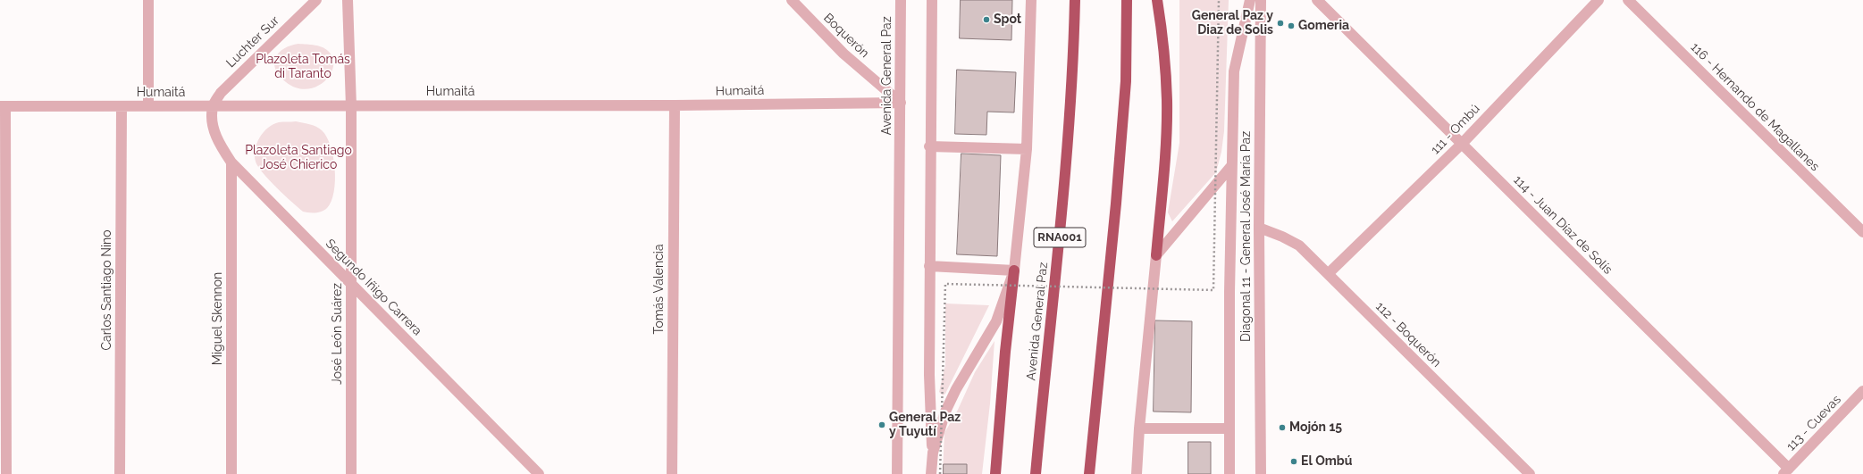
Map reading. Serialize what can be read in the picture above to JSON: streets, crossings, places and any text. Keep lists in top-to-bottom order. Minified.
{"streets":{"highway":["Avenida General Paz","RNA001"],"street":["Boquerón","Luchter Sur","Humaitá","116 - Hernando de Magallanes","111 - Ombú","114 - Juan Díaz de Solís","Diagonal 11 - General José María Paz","Segundo Iñigo Carrera","Tomás Valencia","Carlos Santiago Nino","Miguel Skennon","José León Suárez","112 - Boquerón","113 - Cuevas"]},"crossings":[["Boquerón","Avenida General Paz"],["Boquerón","Humaitá"],["Luchter Sur","Humaitá"],["Luchter Sur","Segundo Iñigo Carrera"],["Avenida General Paz","Humaitá"],["Humaitá","Segundo Iñigo Carrera"],["Humaitá","Tomás Valencia"],["Humaitá","Carlos Santiago Nino"],["Humaitá","José León Suárez"],["111 - Ombú","114 - Juan Díaz de Solís"],["111 - Ombú","112 - Boquerón"],["114 - Juan Díaz de Solís","113 - Cuevas"],["Diagonal 11 - General José María Paz","112 - Boquerón"],["Segundo Iñigo Carrera","Miguel Skennon"],["Segundo Iñigo Carrera","José León Suárez"]],"parks":["Plazoleta Tomás di Taranto","Plazoleta Santiago José Chierico"],"places":["Spot","General Paz y Diaz de Solis","Gomeria","General Paz y Tuyutí","Mojón 15","El Ombú"]}
